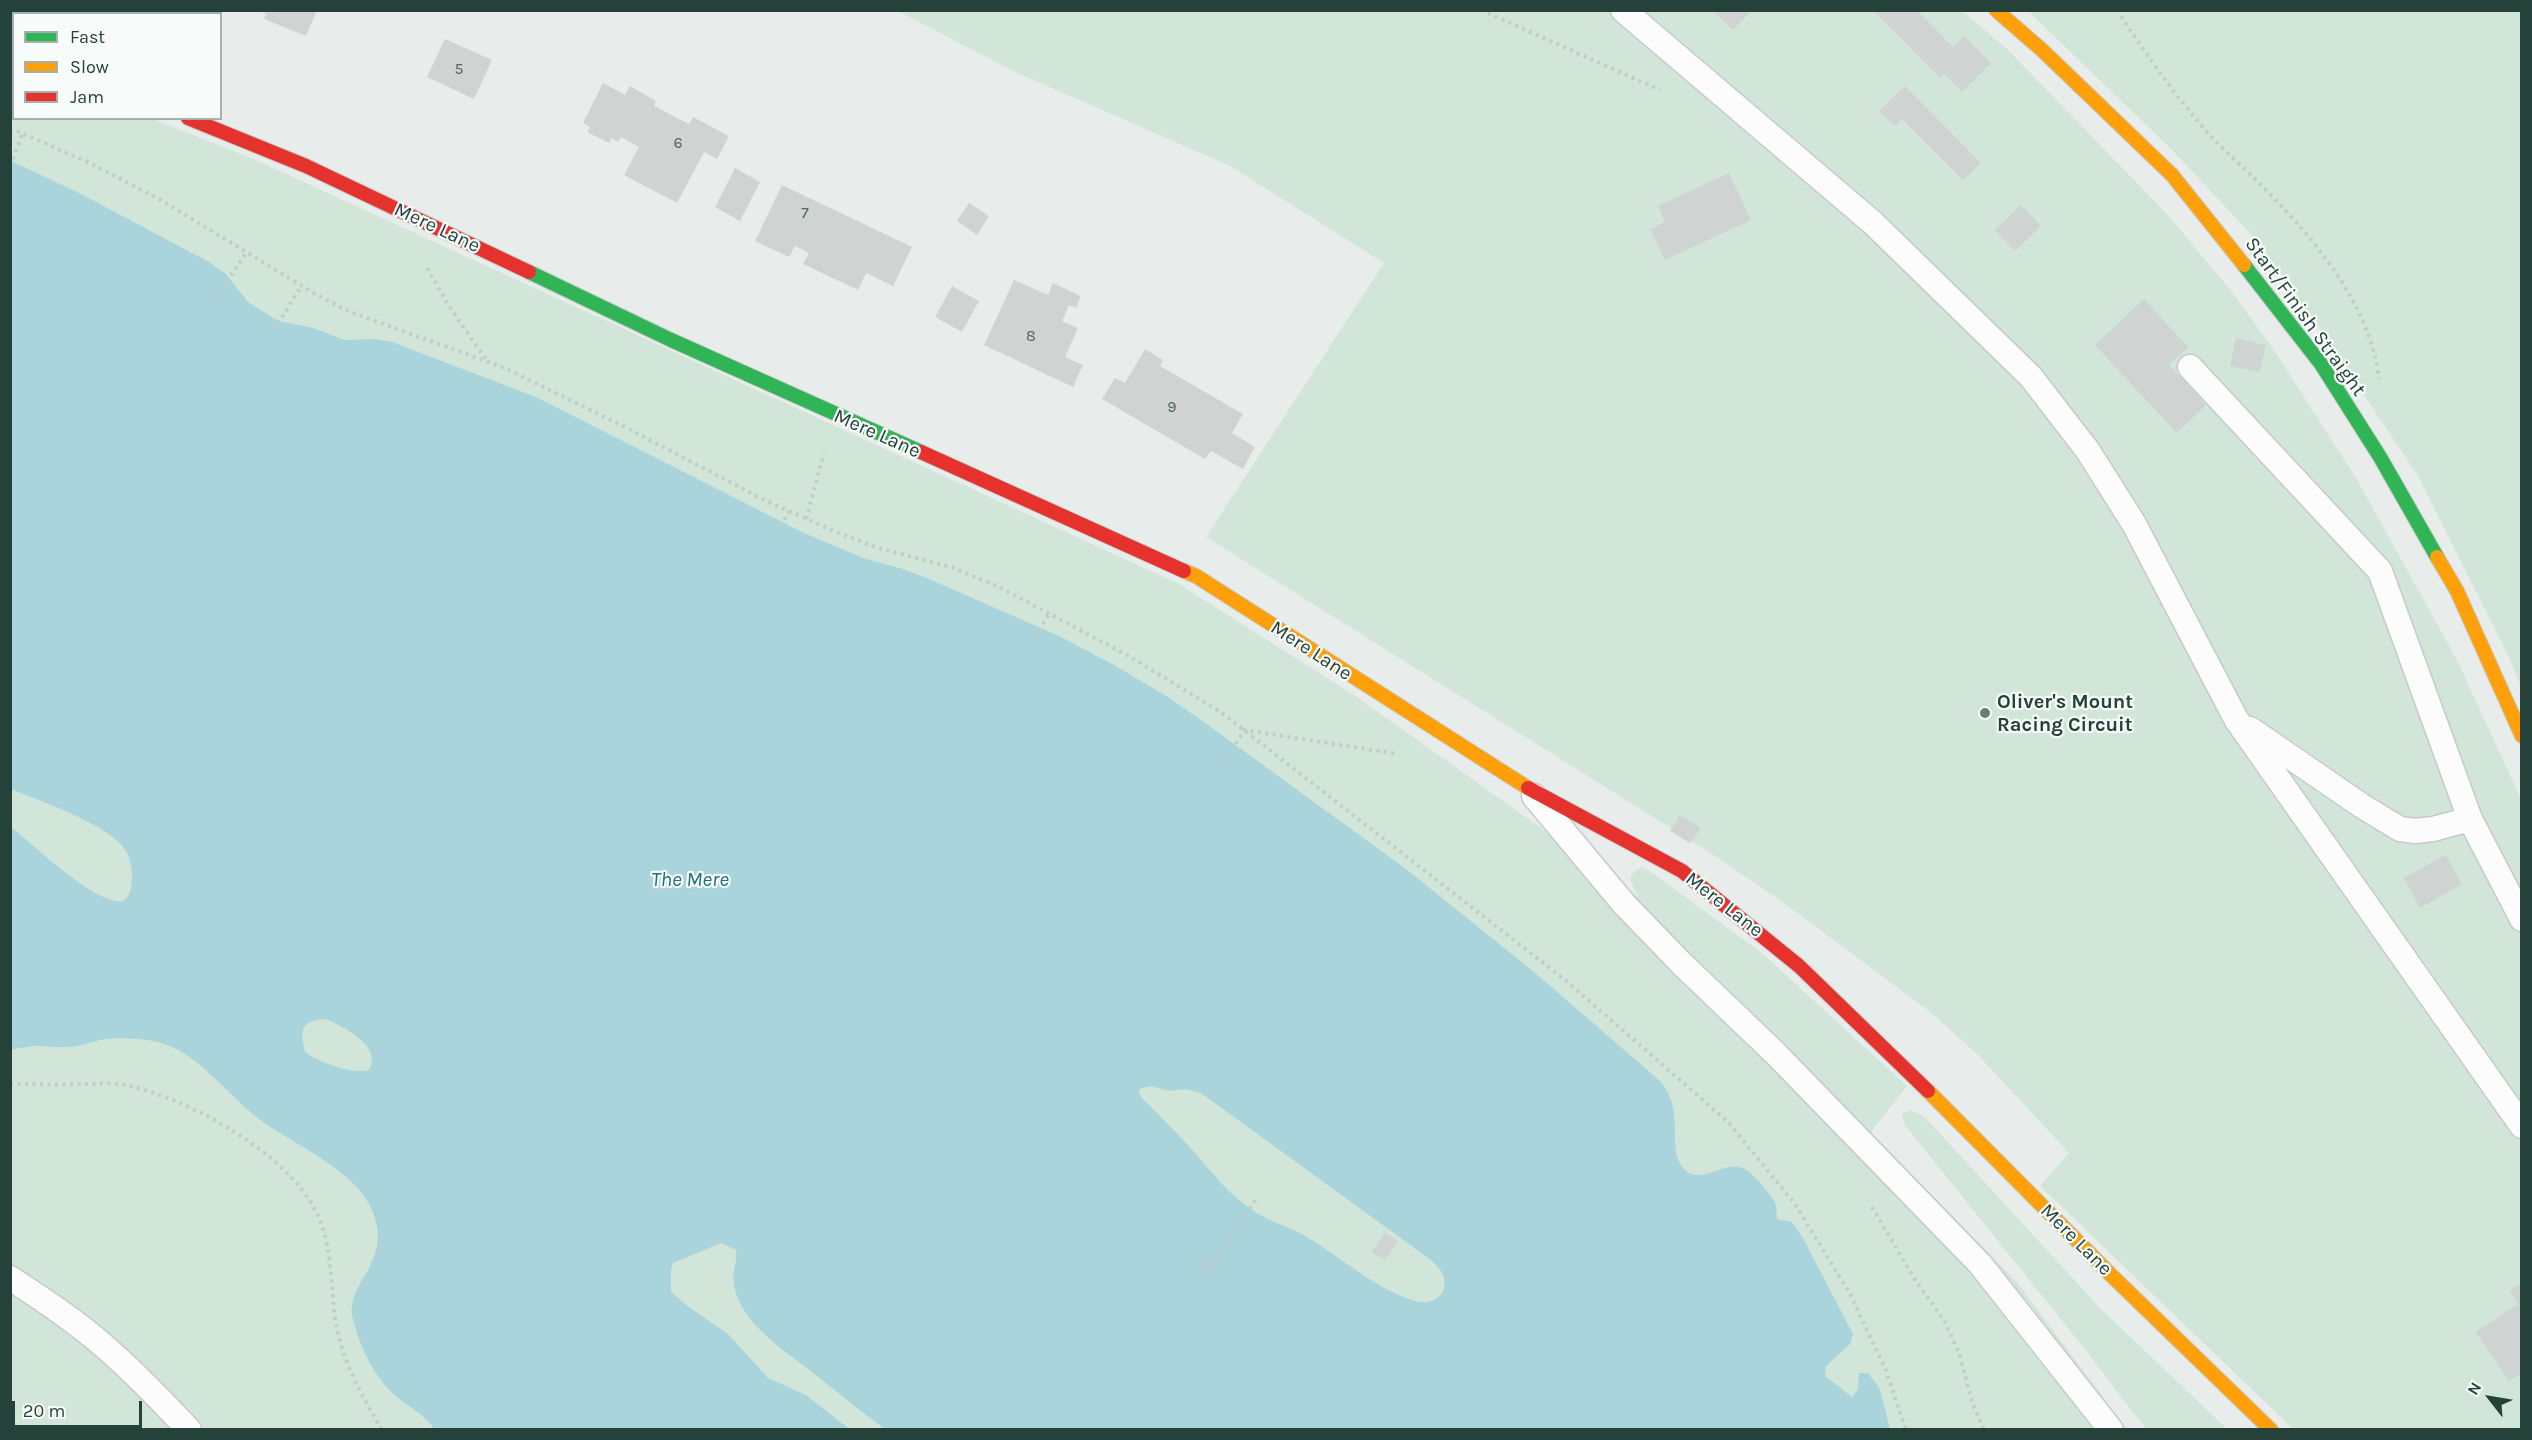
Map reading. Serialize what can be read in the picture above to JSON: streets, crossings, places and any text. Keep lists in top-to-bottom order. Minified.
{"streets":{"street":["Mere Lane","Start/Finish Straight"]},"water":["The Mere"],"places":["Oliver's Mount Racing Circuit"],"house_numbers":["5","6","7","8","9"],"legend":["Fast","Slow","Jam"],"scale_bar":"20 m","north":"top left"}
